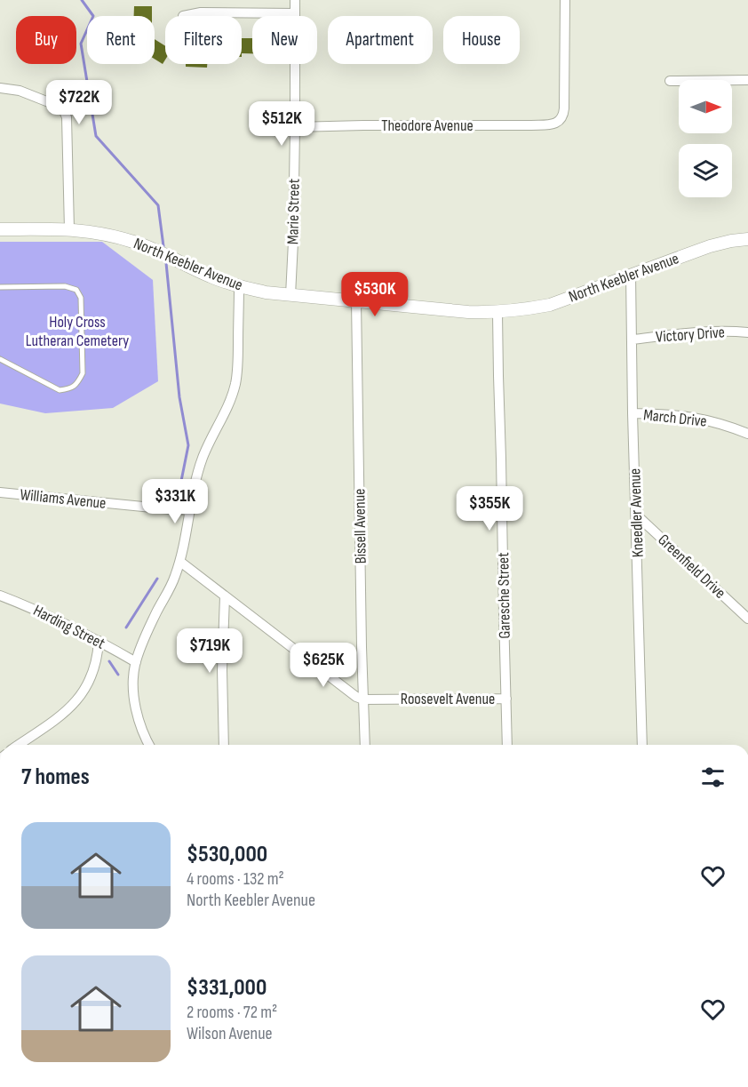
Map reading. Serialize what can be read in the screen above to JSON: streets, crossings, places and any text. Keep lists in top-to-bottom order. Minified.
{"streets":{"street":["Theodore Avenue","Marie Street","North Keebler Avenue","Victory Drive","March Drive","Williams Avenue","Kneedler Avenue","Bissell Avenue","Greenfield Drive","Garesche Street","Harding Street","Roosevelt Avenue"]},"crossings":[["Theodore Avenue","Marie Street"],["Marie Street","North Keebler Avenue"],["North Keebler Avenue","Kneedler Avenue"],["North Keebler Avenue","Bissell Avenue"],["North Keebler Avenue","Garesche Street"],["Victory Drive","Kneedler Avenue"],["March Drive","Kneedler Avenue"],["Kneedler Avenue","Greenfield Drive"],["Bissell Avenue","Roosevelt Avenue"],["Garesche Street","Roosevelt Avenue"]],"parks":["Holy Cross Lutheran Cemetery"],"north":"right","page":{"chip":["Buy","Rent","Filters","New","Apartment","House"],"price":["$722K","$512K","$530K","$331K","$355K","$719K","$625K"],"heading":"7 homes","list":[{"name":"$530,000","note":"4 rooms · 132 m² · North Keebler Avenue"},{"name":"$331,000","note":"2 rooms · 72 m² · Wilson Avenue"}]}}
